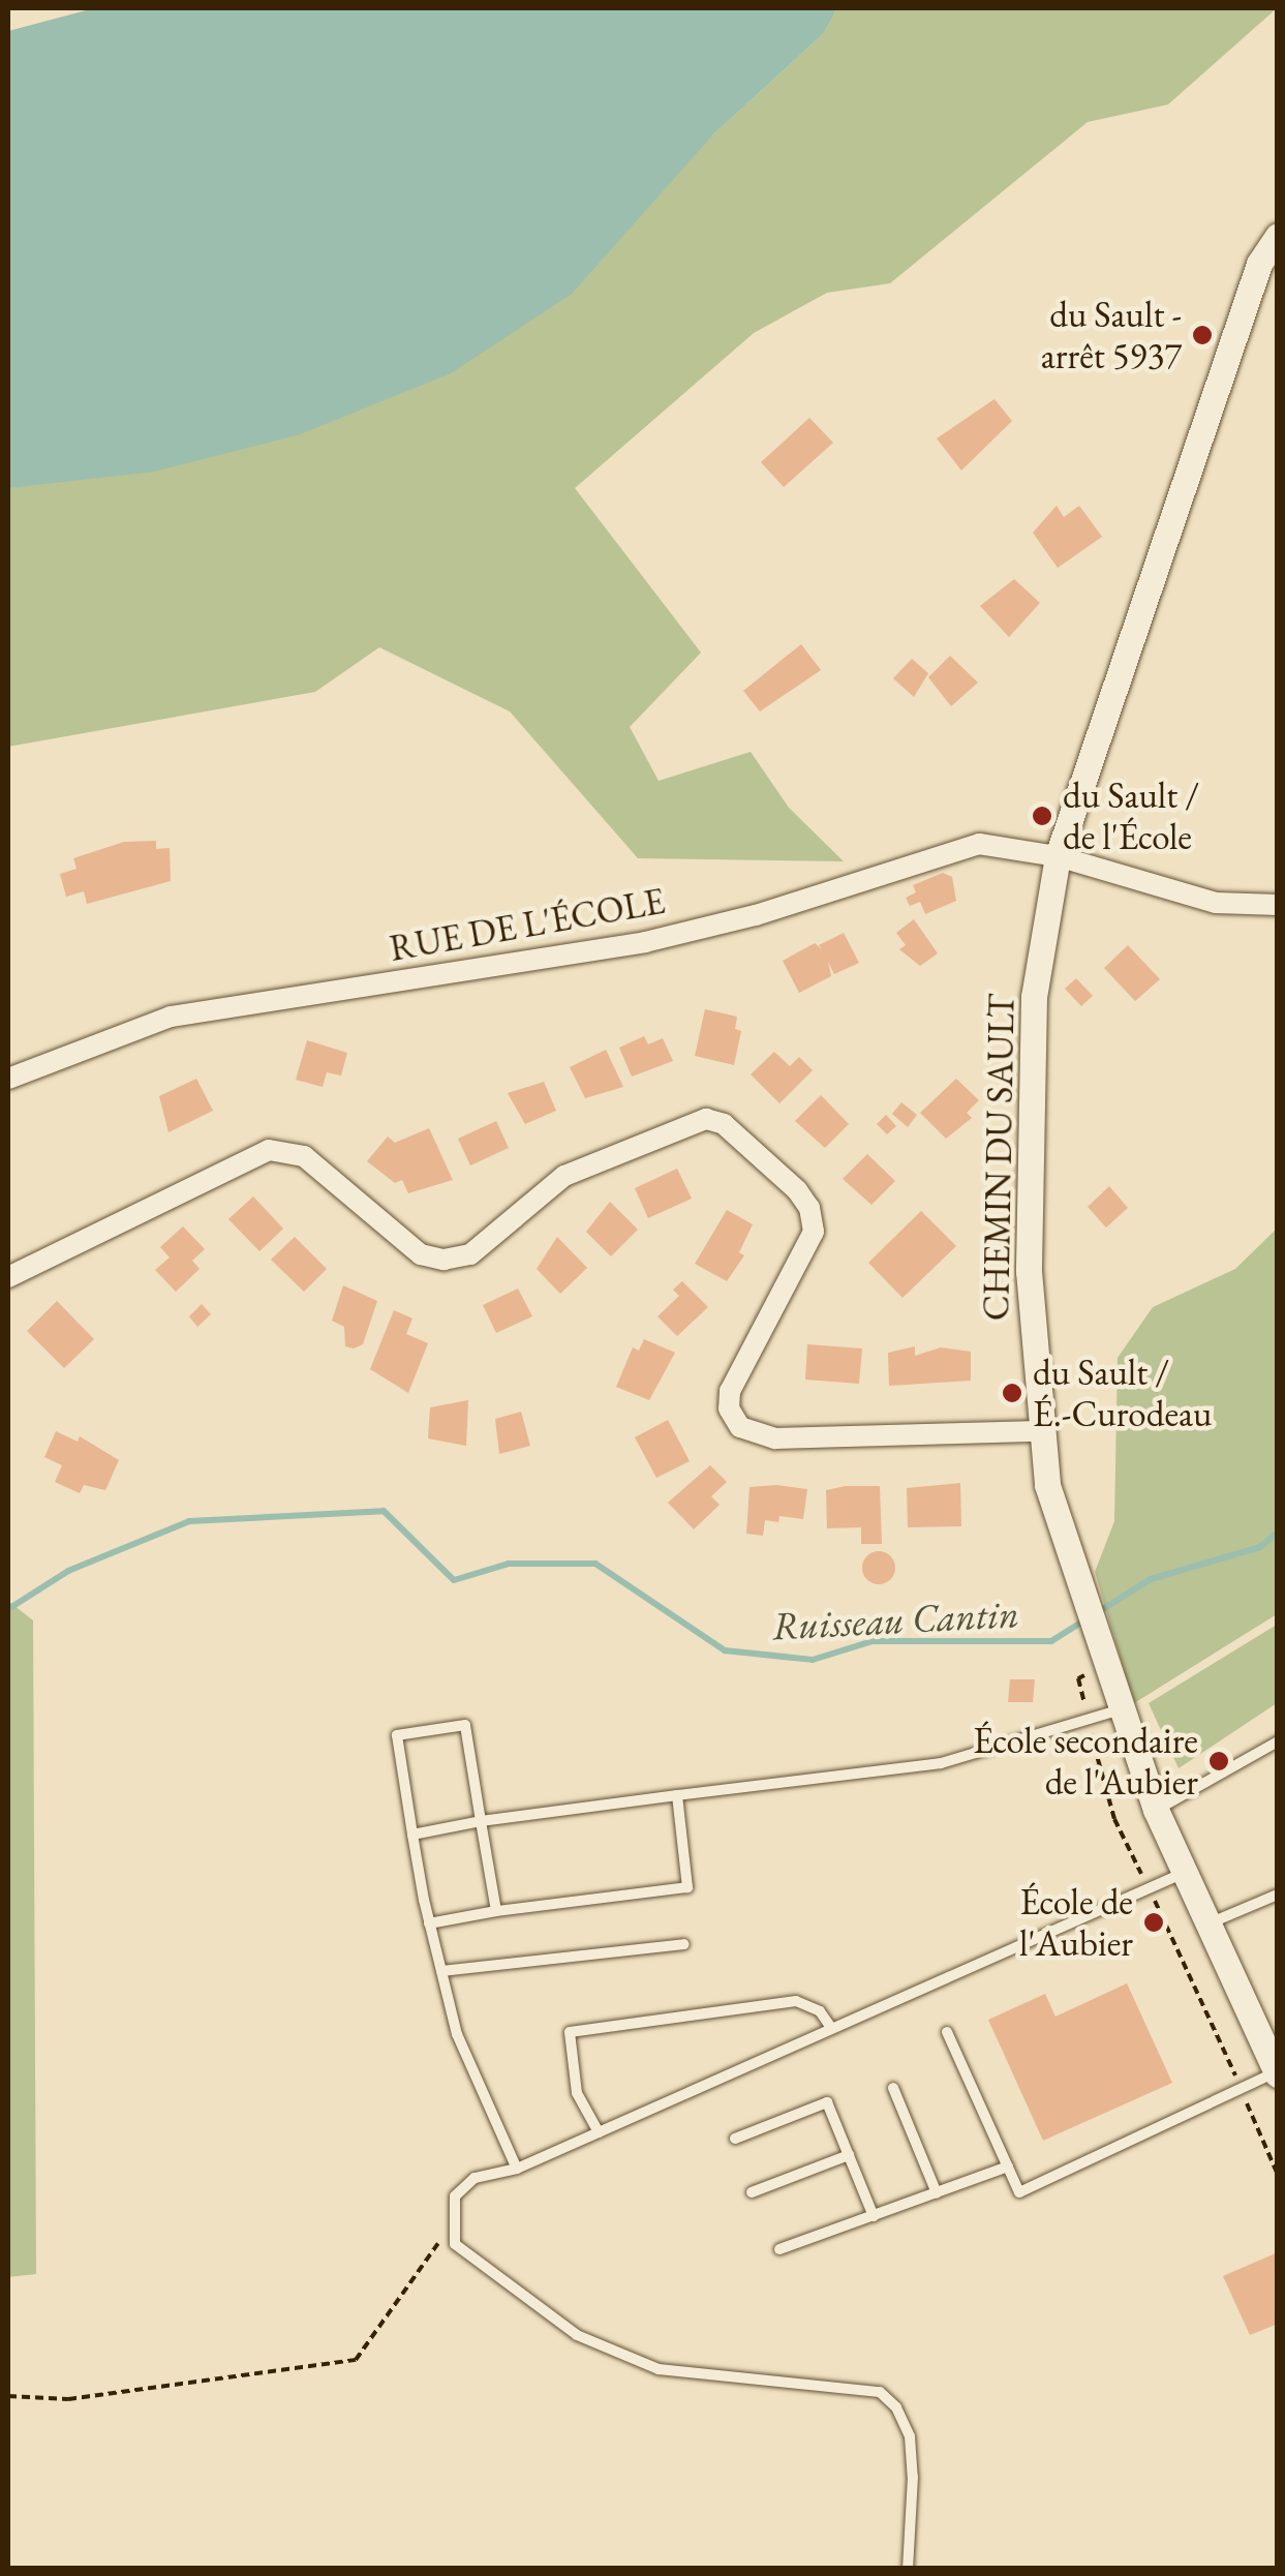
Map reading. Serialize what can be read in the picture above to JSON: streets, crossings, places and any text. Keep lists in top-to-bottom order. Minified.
{"streets":{"street":["RUE DE L'ÉCOLE","CHEMIN DU SAULT"]},"crossings":[["RUE DE L'ÉCOLE","CHEMIN DU SAULT"]],"water":["Ruisseau Cantin"],"places":["du Sault - arrêt 5937","du Sault / de l'École","du Sault / É.-Curodeau","École secondaire de l'Aubier","École de l'Aubier"]}
